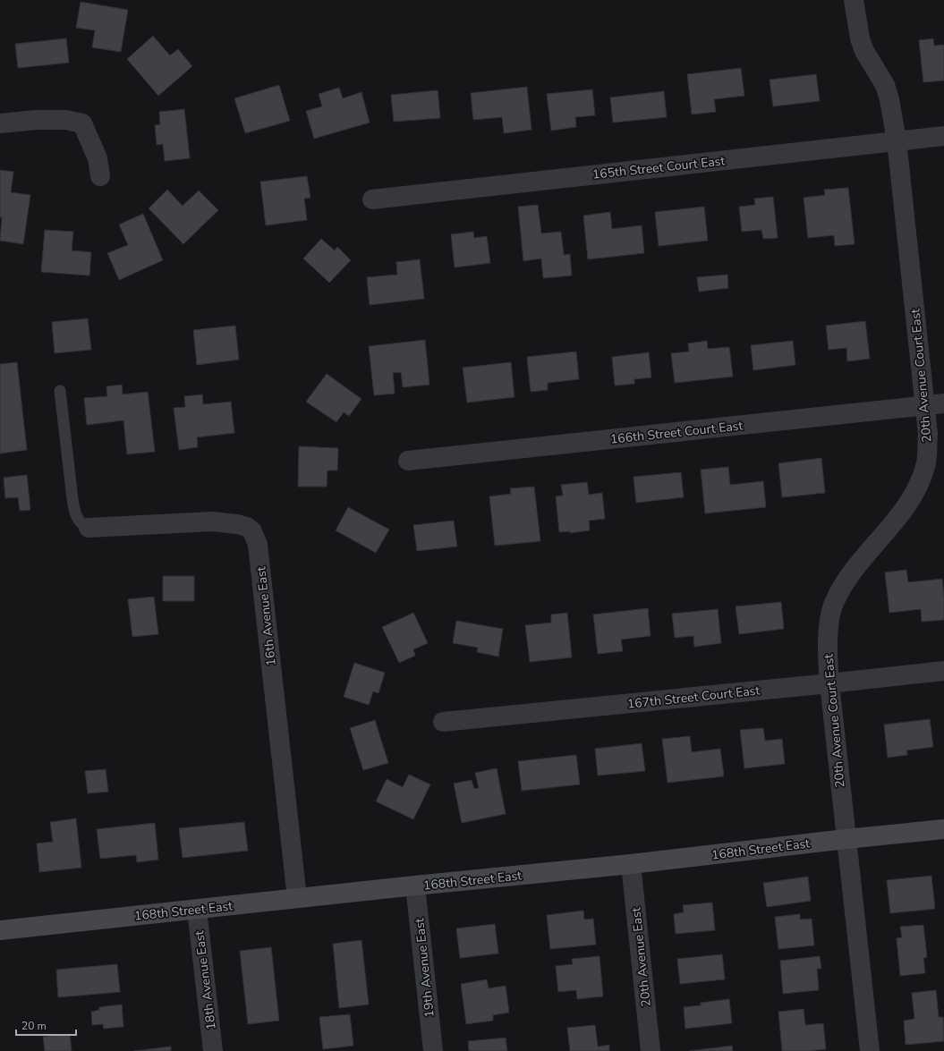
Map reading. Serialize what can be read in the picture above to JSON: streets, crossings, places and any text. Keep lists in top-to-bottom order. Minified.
{"streets":{"street":["165th Street Court East","20th Avenue Court East","166th Street Court East","16th Avenue East","167th Street Court East","168th Street East","20th Avenue East","19th Avenue East","18th Avenue East"]},"crossings":[["165th Street Court East","20th Avenue Court East"],["20th Avenue Court East","166th Street Court East"],["20th Avenue Court East","167th Street Court East"],["20th Avenue Court East","168th Street East"],["16th Avenue East","168th Street East"],["168th Street East","20th Avenue East"],["168th Street East","19th Avenue East"],["168th Street East","18th Avenue East"]],"scale_bar":"20 m"}
